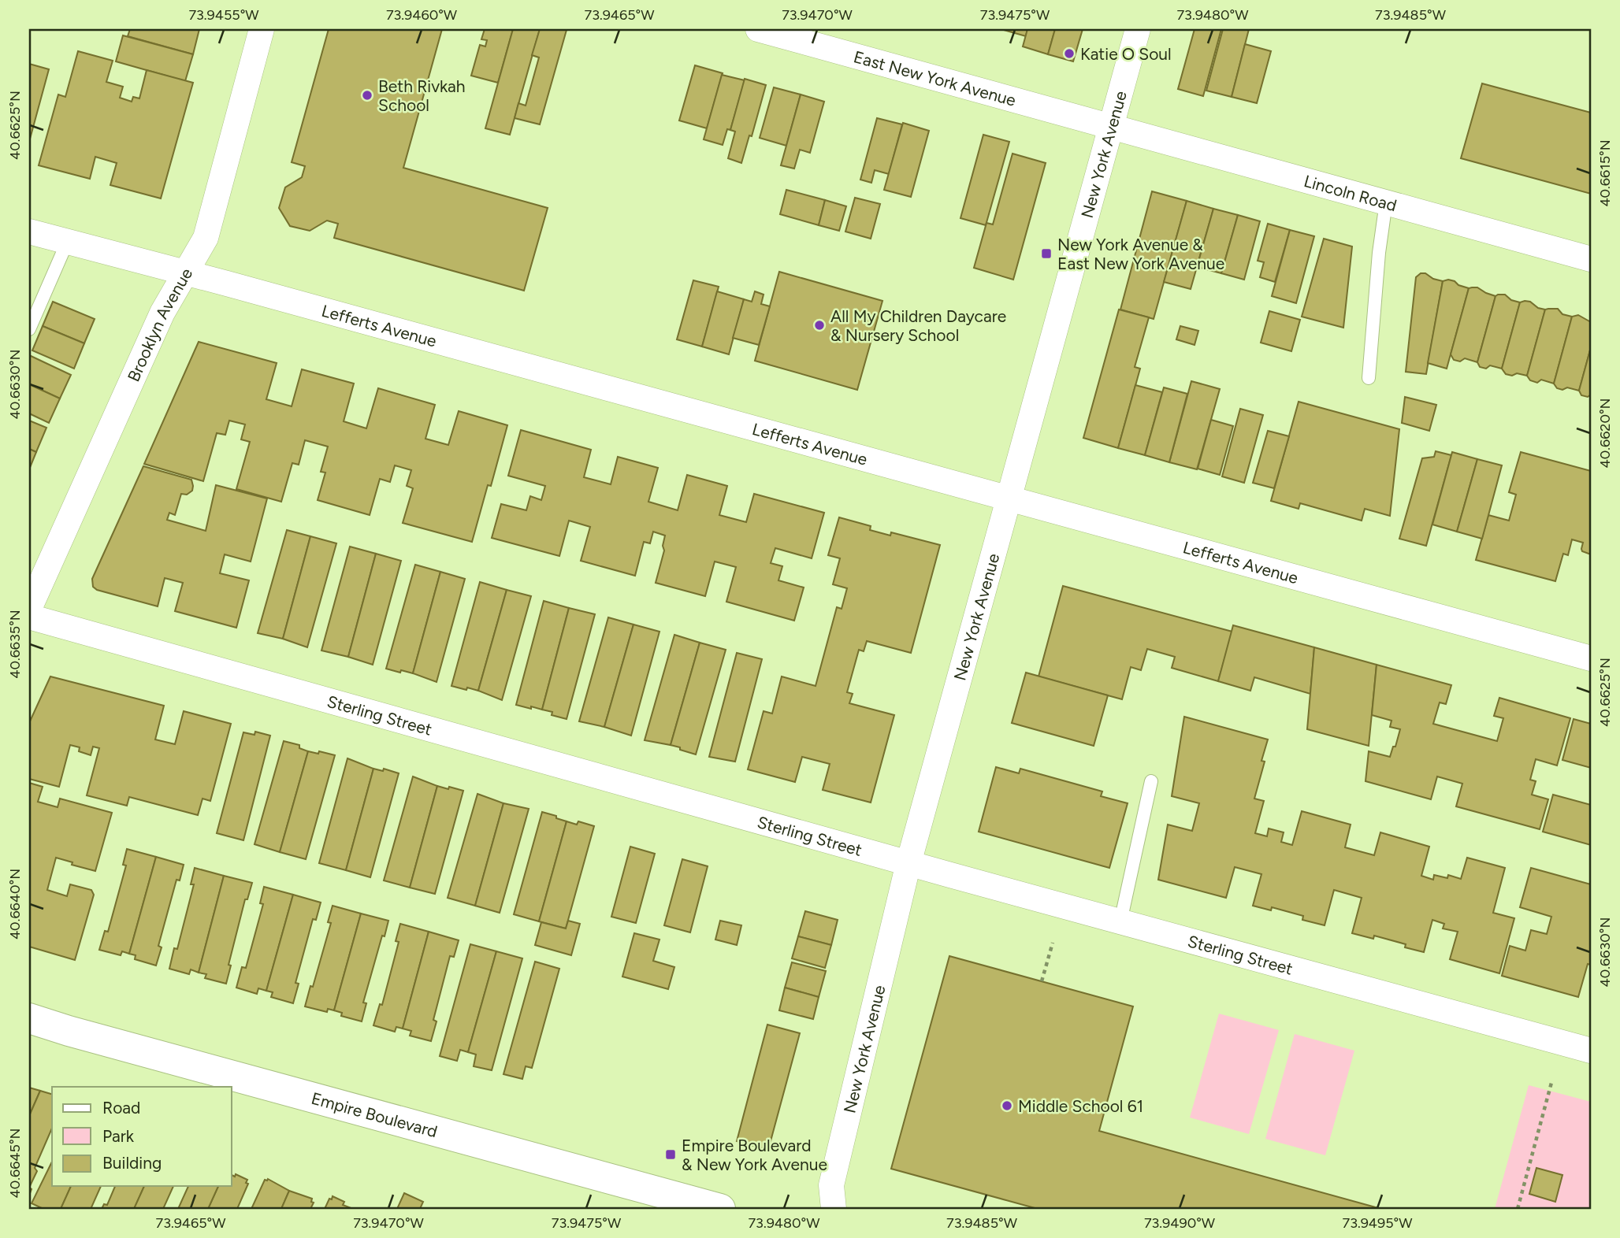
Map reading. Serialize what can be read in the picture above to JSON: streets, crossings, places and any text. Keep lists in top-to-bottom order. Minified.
{"streets":{"main road":["Empire Boulevard"],"street":["East New York Avenue","New York Avenue","Lincoln Road","Brooklyn Avenue","Lefferts Avenue","Sterling Street"]},"crossings":[["East New York Avenue","New York Avenue"],["East New York Avenue","Lincoln Road"],["New York Avenue","Lincoln Road"],["New York Avenue","Lefferts Avenue"],["New York Avenue","Sterling Street"],["Brooklyn Avenue","Lefferts Avenue"]],"places":{"other":["Katie O Soul","Beth Rivkah School","All My Children Daycare & Nursery School","Middle School 61"],"transit":["New York Avenue & East New York Avenue","Empire Boulevard & New York Avenue"]},"legend":["Road","Park","Building"],"coordinates":["73.9455°W","73.9460°W","73.9465°W","73.9470°W","73.9475°W","73.9480°W","73.9485°W","40.6625°N","40.6615°N","40.6630°N","40.6620°N","40.6635°N","40.6640°N","40.6645°N","73.9490°W","73.9495°W"]}
